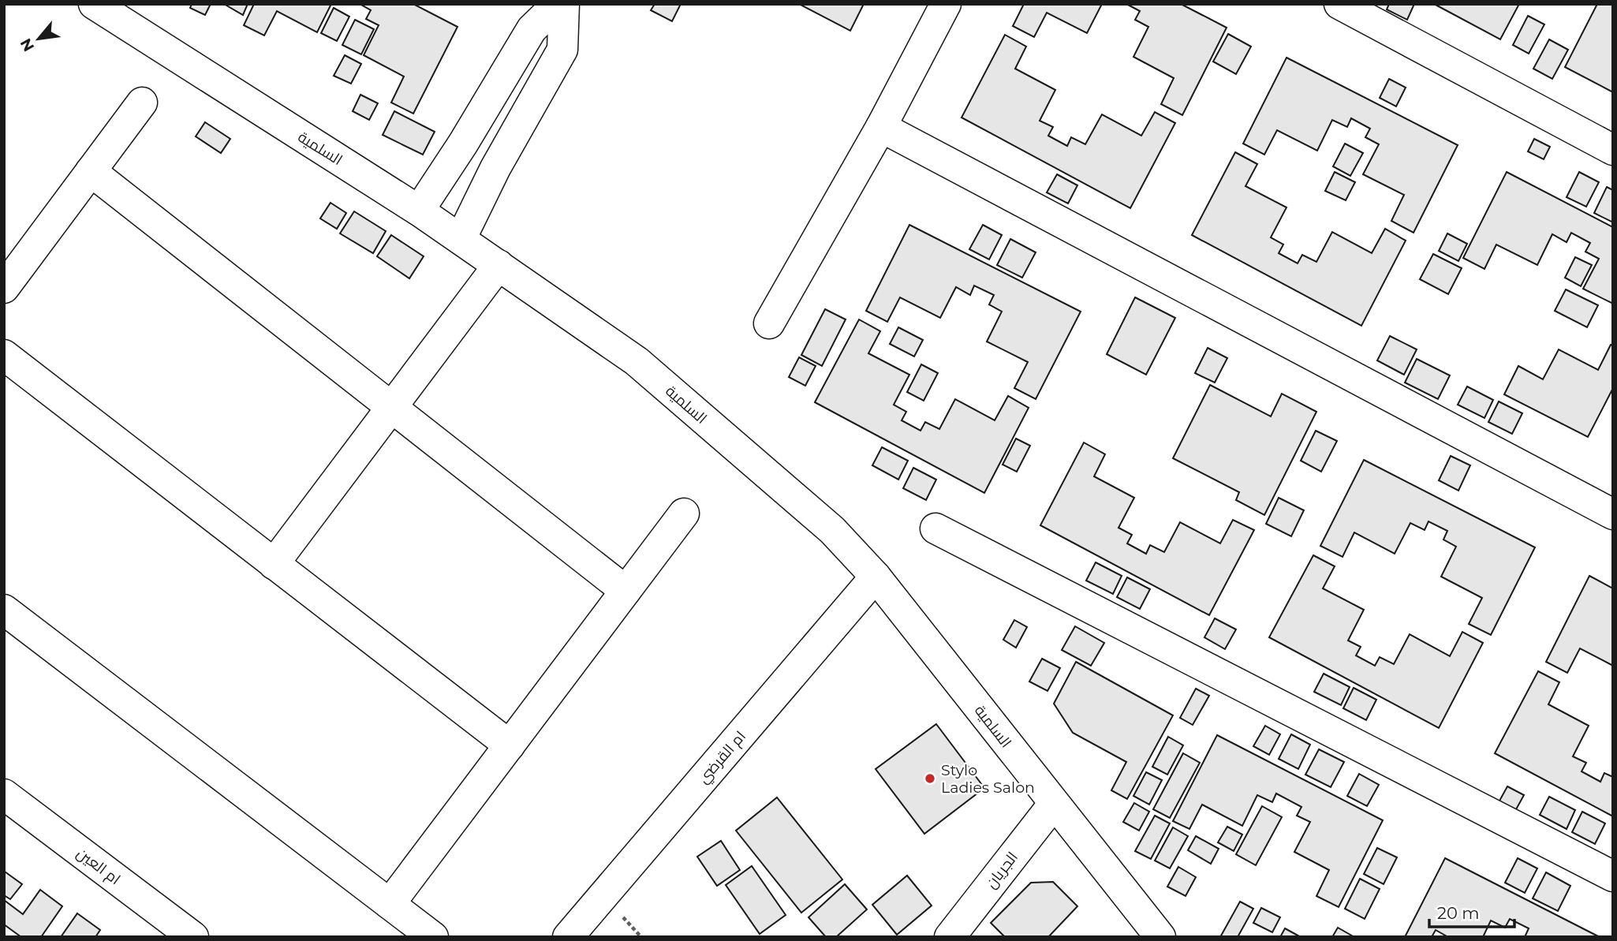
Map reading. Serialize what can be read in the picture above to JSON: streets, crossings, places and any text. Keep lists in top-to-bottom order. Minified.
{"streets":{"street":["السلمية","ام القرضي","ام العين","الجريان"]},"crossings":[["السلمية","ام القرضي"],["السلمية","الجريان"]],"places":["Stylo Ladies Salon"],"scale_bar":"20 m","north":"bottom left"}
